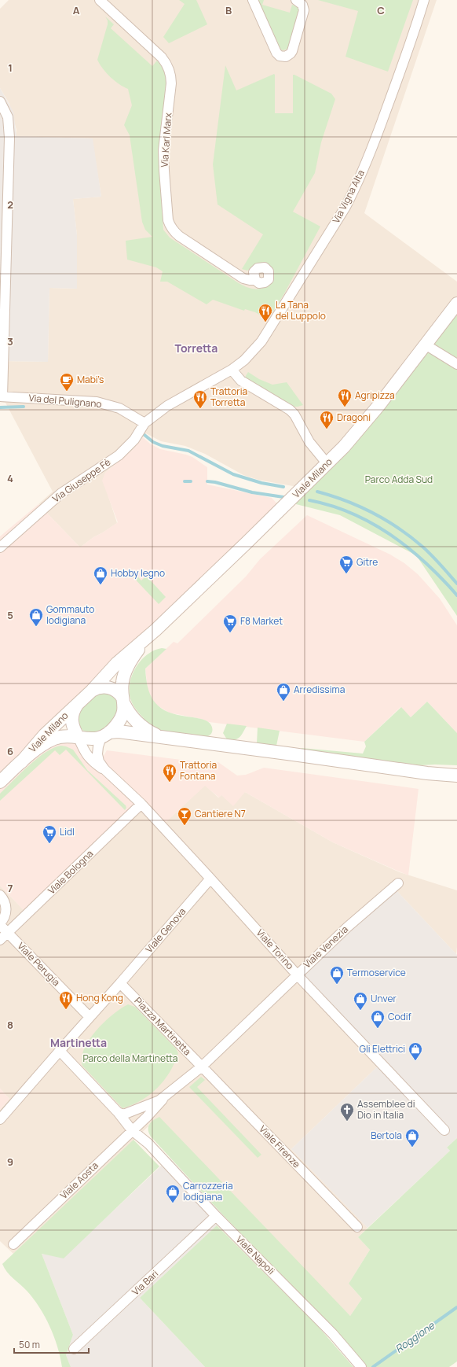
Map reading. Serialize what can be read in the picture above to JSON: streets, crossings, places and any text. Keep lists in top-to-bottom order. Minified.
{"streets":{"street":["Via Karl Marx","Via Vigna Alta","Via del Pulignano","Viale Milano","Via Giuseppe Fè","Viale Bologna","Viale Genova","Viale Venezia","Viale Torino","Viale Perugia","Piazza Martinetta","Viale Firenze","Viale Aosta","Viale Napoli","Via Bari"]},"crossings":[["Via Vigna Alta","Via del Pulignano"],["Via Vigna Alta","Via Giuseppe Fè"],["Via del Pulignano","Via Giuseppe Fè"],["Viale Milano","Viale Torino"],["Viale Bologna","Viale Torino"],["Viale Bologna","Viale Perugia"],["Viale Genova","Viale Torino"],["Viale Genova","Piazza Martinetta"],["Viale Venezia","Viale Torino"],["Viale Venezia","Piazza Martinetta"],["Viale Venezia","Viale Firenze"],["Piazza Martinetta","Viale Firenze"],["Viale Aosta","Viale Napoli"],["Viale Napoli","Via Bari"]],"districts":["Torretta","Martinetta"],"water":["Roggione"],"parks":["Parco Adda Sud","Parco della Martinetta"],"places":{"restaurant":["La Tana del Luppolo","Agripizza","Trattoria Torretta","Dragoni","Trattoria Fontana","Hong Kong"],"cafe":["Mabi’s"],"supermarket":["Gitre","F8 Market","Lidl"],"shop":["Hobby legno","Gommauto lodigiana","Arredissima","Termoservice","Unver","Codif","Gli Elettrici","Bertola","Carrozzeria lodigiana"],"bar":["Cantiere N7"],"church":["Assemblee di Dio in Italia"]},"scale_bar":"50 m","grid":{"columns":["A","B","C"],"rows":["1","2","3","4","5","6","7","8","9"]}}
